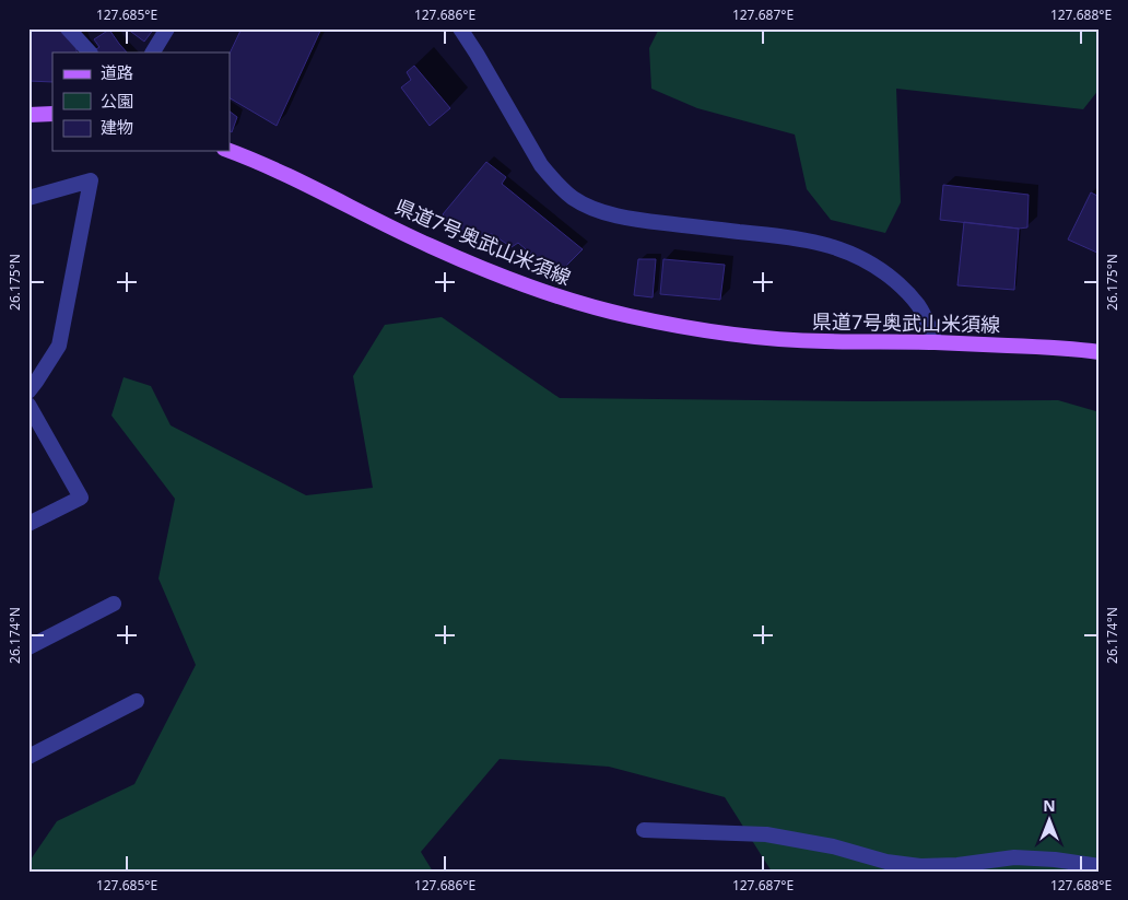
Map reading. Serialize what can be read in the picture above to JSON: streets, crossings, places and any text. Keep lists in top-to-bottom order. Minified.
{"streets":{"main road":["県道7号奥武山米須線"]},"legend":["道路","公園","建物"],"north":"top","coordinates":["127.685°E","127.686°E","127.687°E","127.688°E","26.175°N","26.174°N"]}
